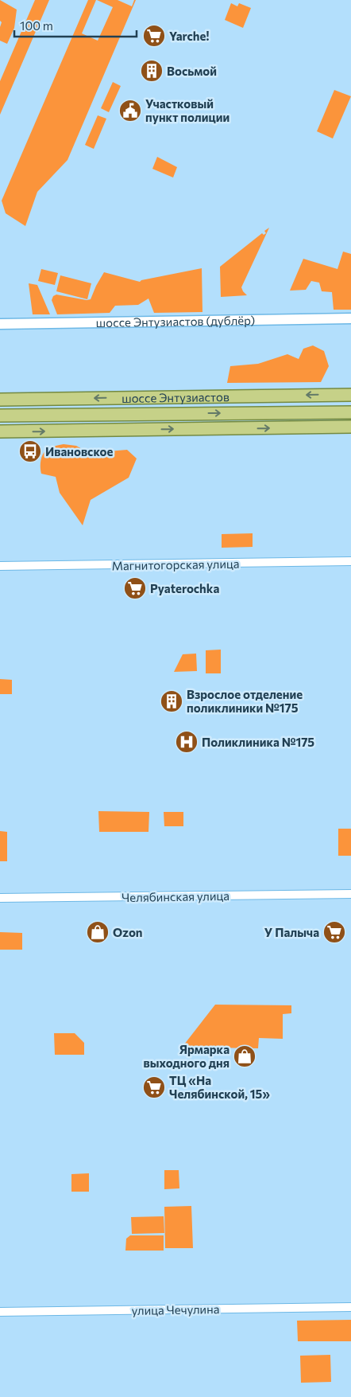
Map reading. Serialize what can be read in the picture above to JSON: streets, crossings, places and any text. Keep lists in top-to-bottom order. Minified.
{"streets":{"main road":["шоссе Энтузиастов"],"street":["шоссе Энтузиастов (дублёр)","Магнитогорская улица","Челябинская улица","улица Чечулина"]},"places":{"supermarket":["Yarche!","Pyaterochka","У Палыча","ТЦ «На Челябинской, 15»"],"building":["Восьмой","Взрослое отделение поликлиники №175"],"public building":["Участковый пункт полиции"],"bus stop":["Ивановское"],"hospital":["Поликлиника №175"],"shop":["Ozon","Ярмарка выходного дня"]},"scale_bar":"100 m"}
